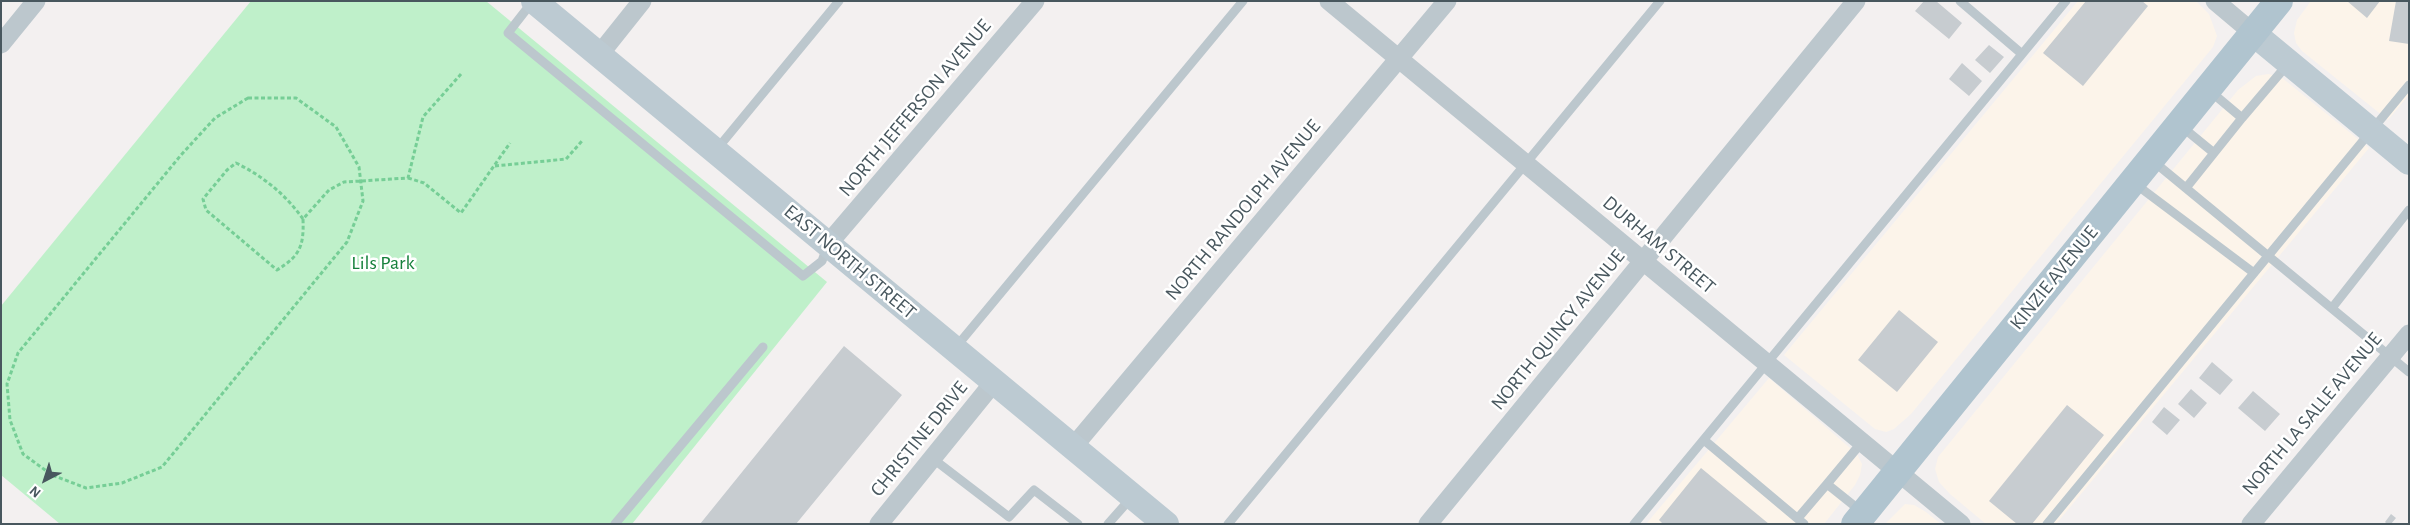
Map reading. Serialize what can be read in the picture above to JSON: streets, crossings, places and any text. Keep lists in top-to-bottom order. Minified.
{"streets":{"main road":["KINZIE AVENUE"],"street":["NORTH JEFFERSON AVENUE","NORTH RANDOLPH AVENUE","DURHAM STREET","EAST NORTH STREET","NORTH QUINCY AVENUE","NORTH LA SALLE AVENUE","CHRISTINE DRIVE"]},"crossings":[["NORTH JEFFERSON AVENUE","EAST NORTH STREET"],["NORTH RANDOLPH AVENUE","DURHAM STREET"],["NORTH RANDOLPH AVENUE","EAST NORTH STREET"],["DURHAM STREET","KINZIE AVENUE"],["DURHAM STREET","NORTH QUINCY AVENUE"],["EAST NORTH STREET","CHRISTINE DRIVE"]],"parks":["Lils Park"],"north":"bottom left"}
